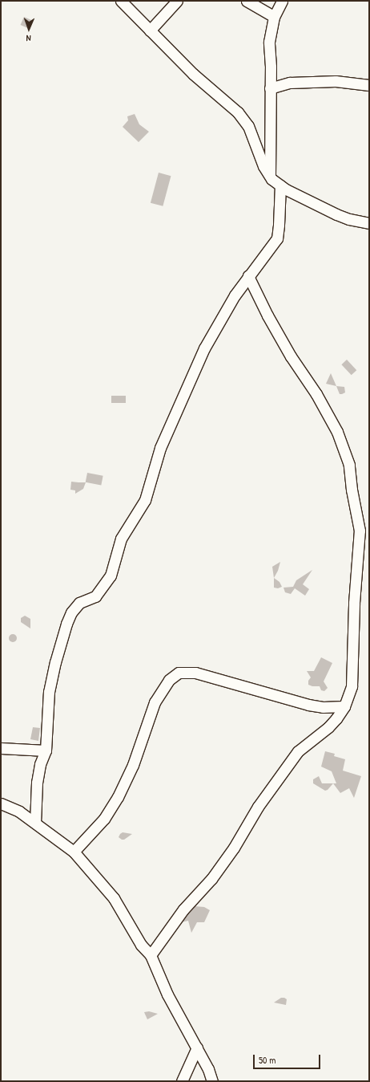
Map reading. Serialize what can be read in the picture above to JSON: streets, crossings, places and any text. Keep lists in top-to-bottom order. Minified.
{"scale_bar":"50 m","north":"bottom"}
